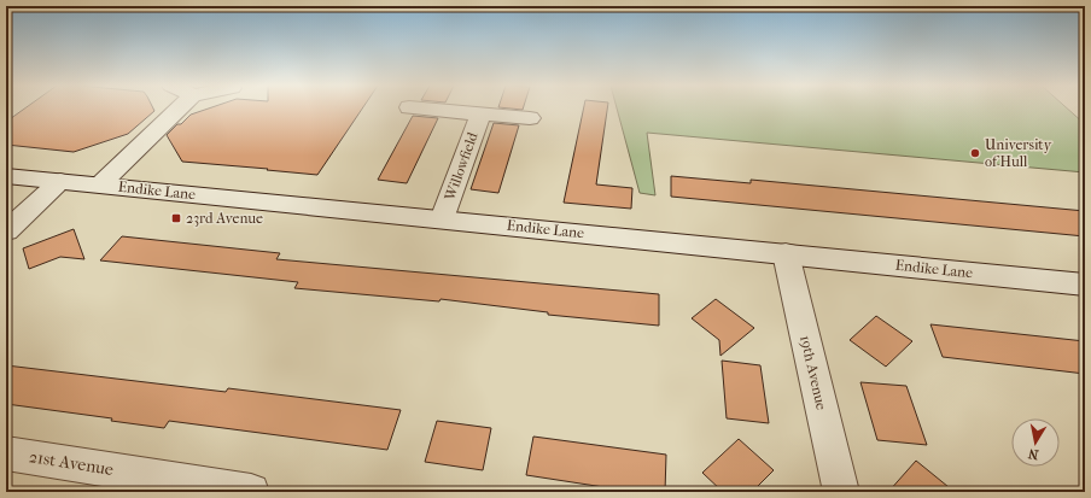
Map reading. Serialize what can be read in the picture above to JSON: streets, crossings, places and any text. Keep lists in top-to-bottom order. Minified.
{"streets":{"street":["Willowfield","Endike Lane","19th Avenue","21st Avenue"]},"crossings":[["Willowfield","Endike Lane"],["Endike Lane","19th Avenue"]],"places":{"other":["University of Hull"],"transit":["23rd Avenue"]},"north":"bottom"}
